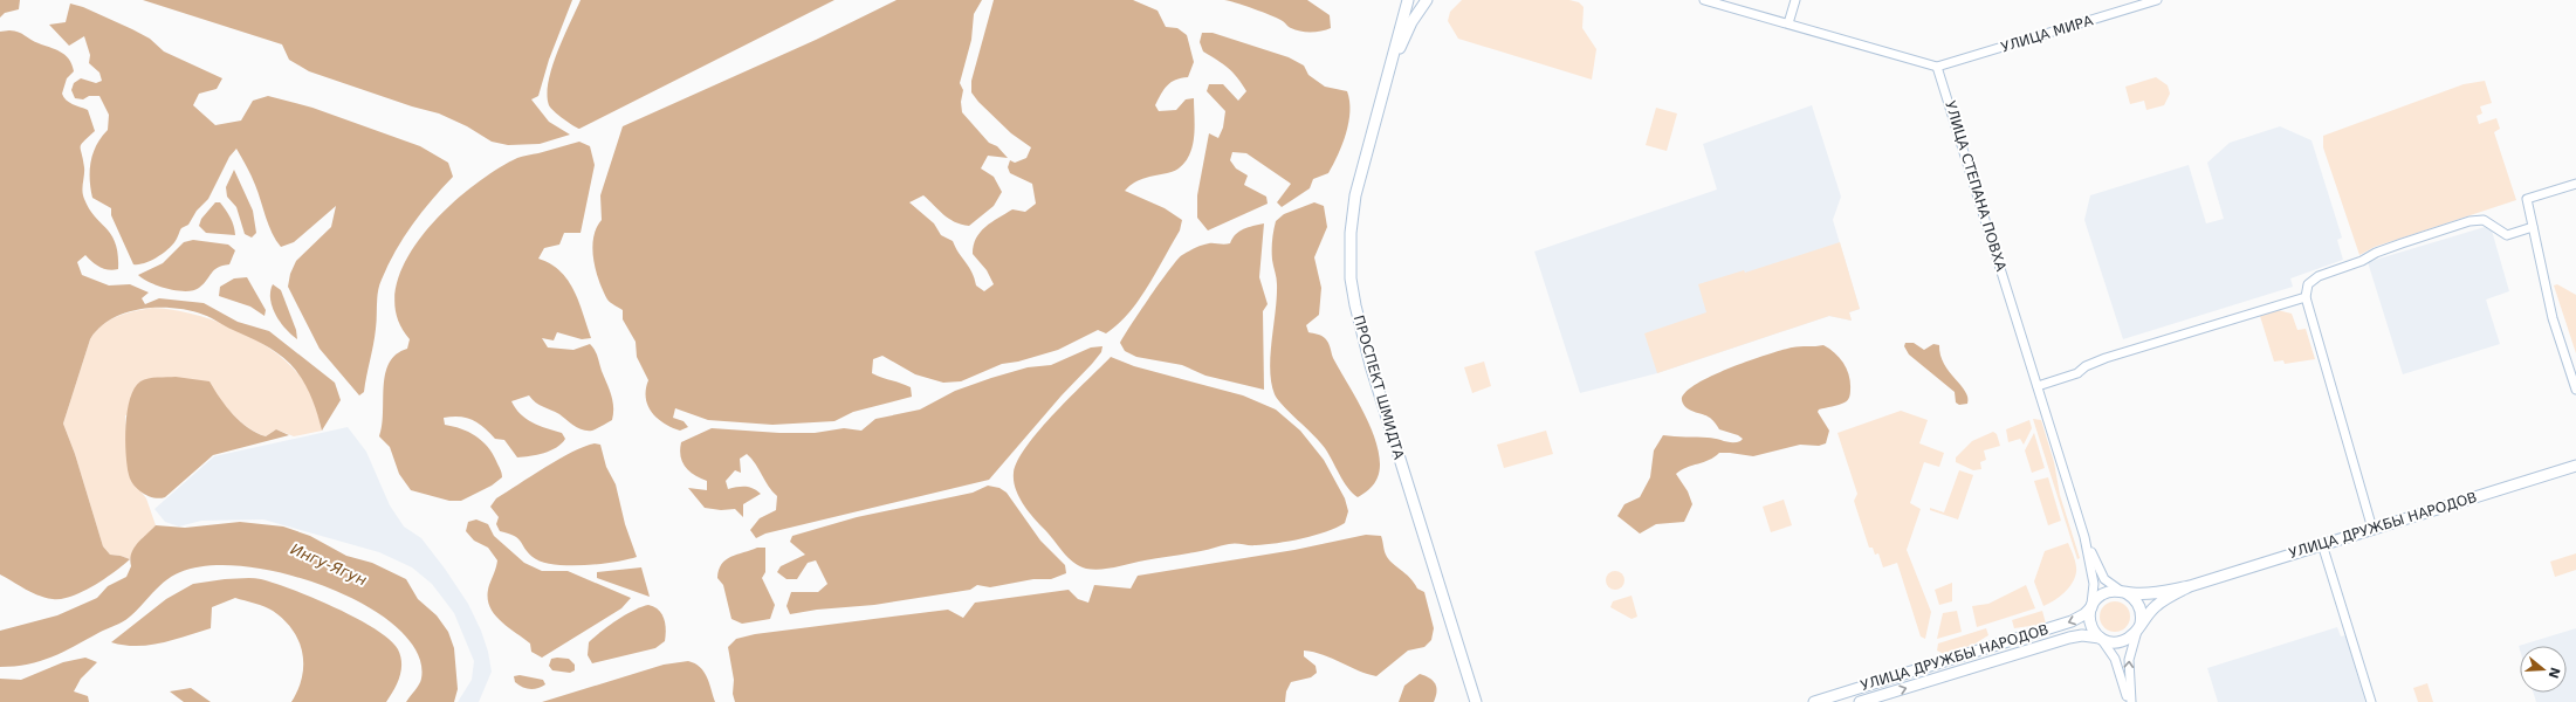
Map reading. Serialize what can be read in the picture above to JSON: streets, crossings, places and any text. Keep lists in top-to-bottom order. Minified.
{"streets":{"main road":["ПРОСПЕКТ ШМИДТА","УЛИЦА ДРУЖБЫ НАРОДОВ"],"street":["УЛИЦА МИРА","УЛИЦА СТЕПАНА ПОВХА"]},"crossings":[["УЛИЦА МИРА","УЛИЦА СТЕПАНА ПОВХА"]],"water":["Ингу-Ягун"],"north":"right"}
